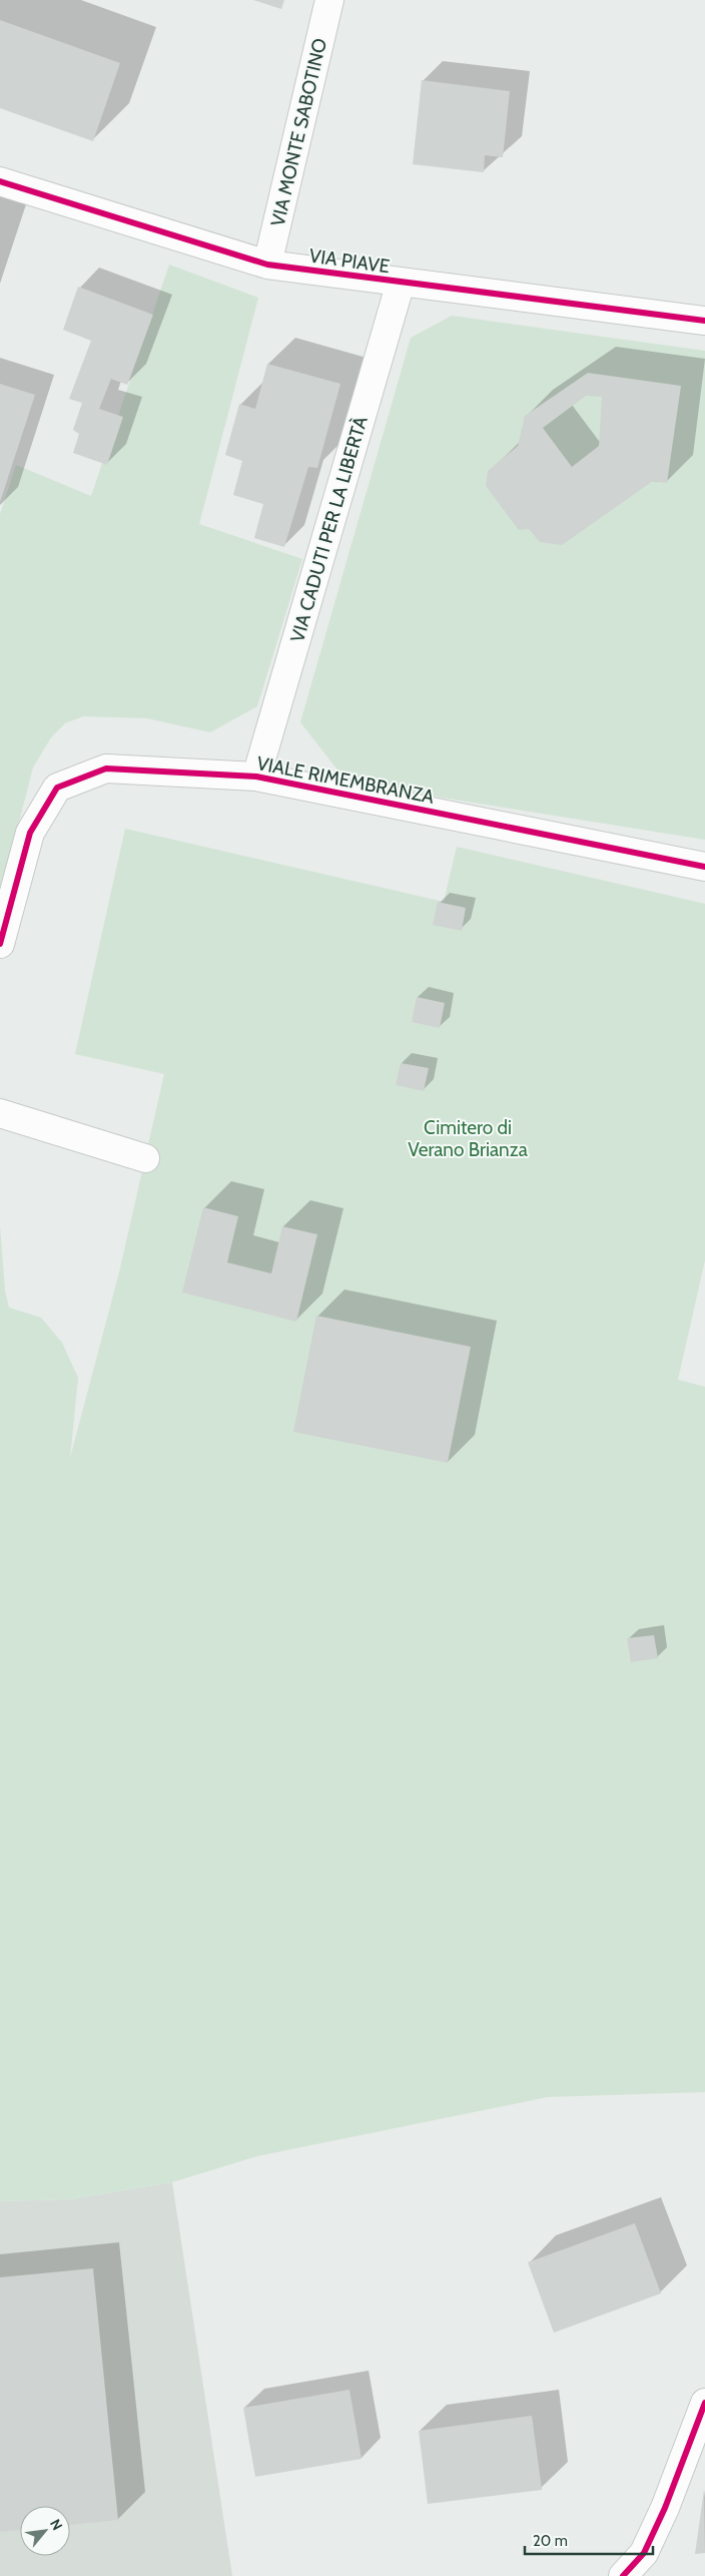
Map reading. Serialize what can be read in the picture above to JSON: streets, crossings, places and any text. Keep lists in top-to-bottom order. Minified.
{"streets":{"street":["VIA MONTE SABOTINO","VIA PIAVE","VIA CADUTI PER LA LIBERTÀ","VIALE RIMEMBRANZA"]},"crossings":[["VIA MONTE SABOTINO","VIA PIAVE"],["VIA PIAVE","VIA CADUTI PER LA LIBERTÀ"],["VIA CADUTI PER LA LIBERTÀ","VIALE RIMEMBRANZA"]],"parks":["Cimitero di Verano Brianza"],"scale_bar":"20 m","north":"top right"}
